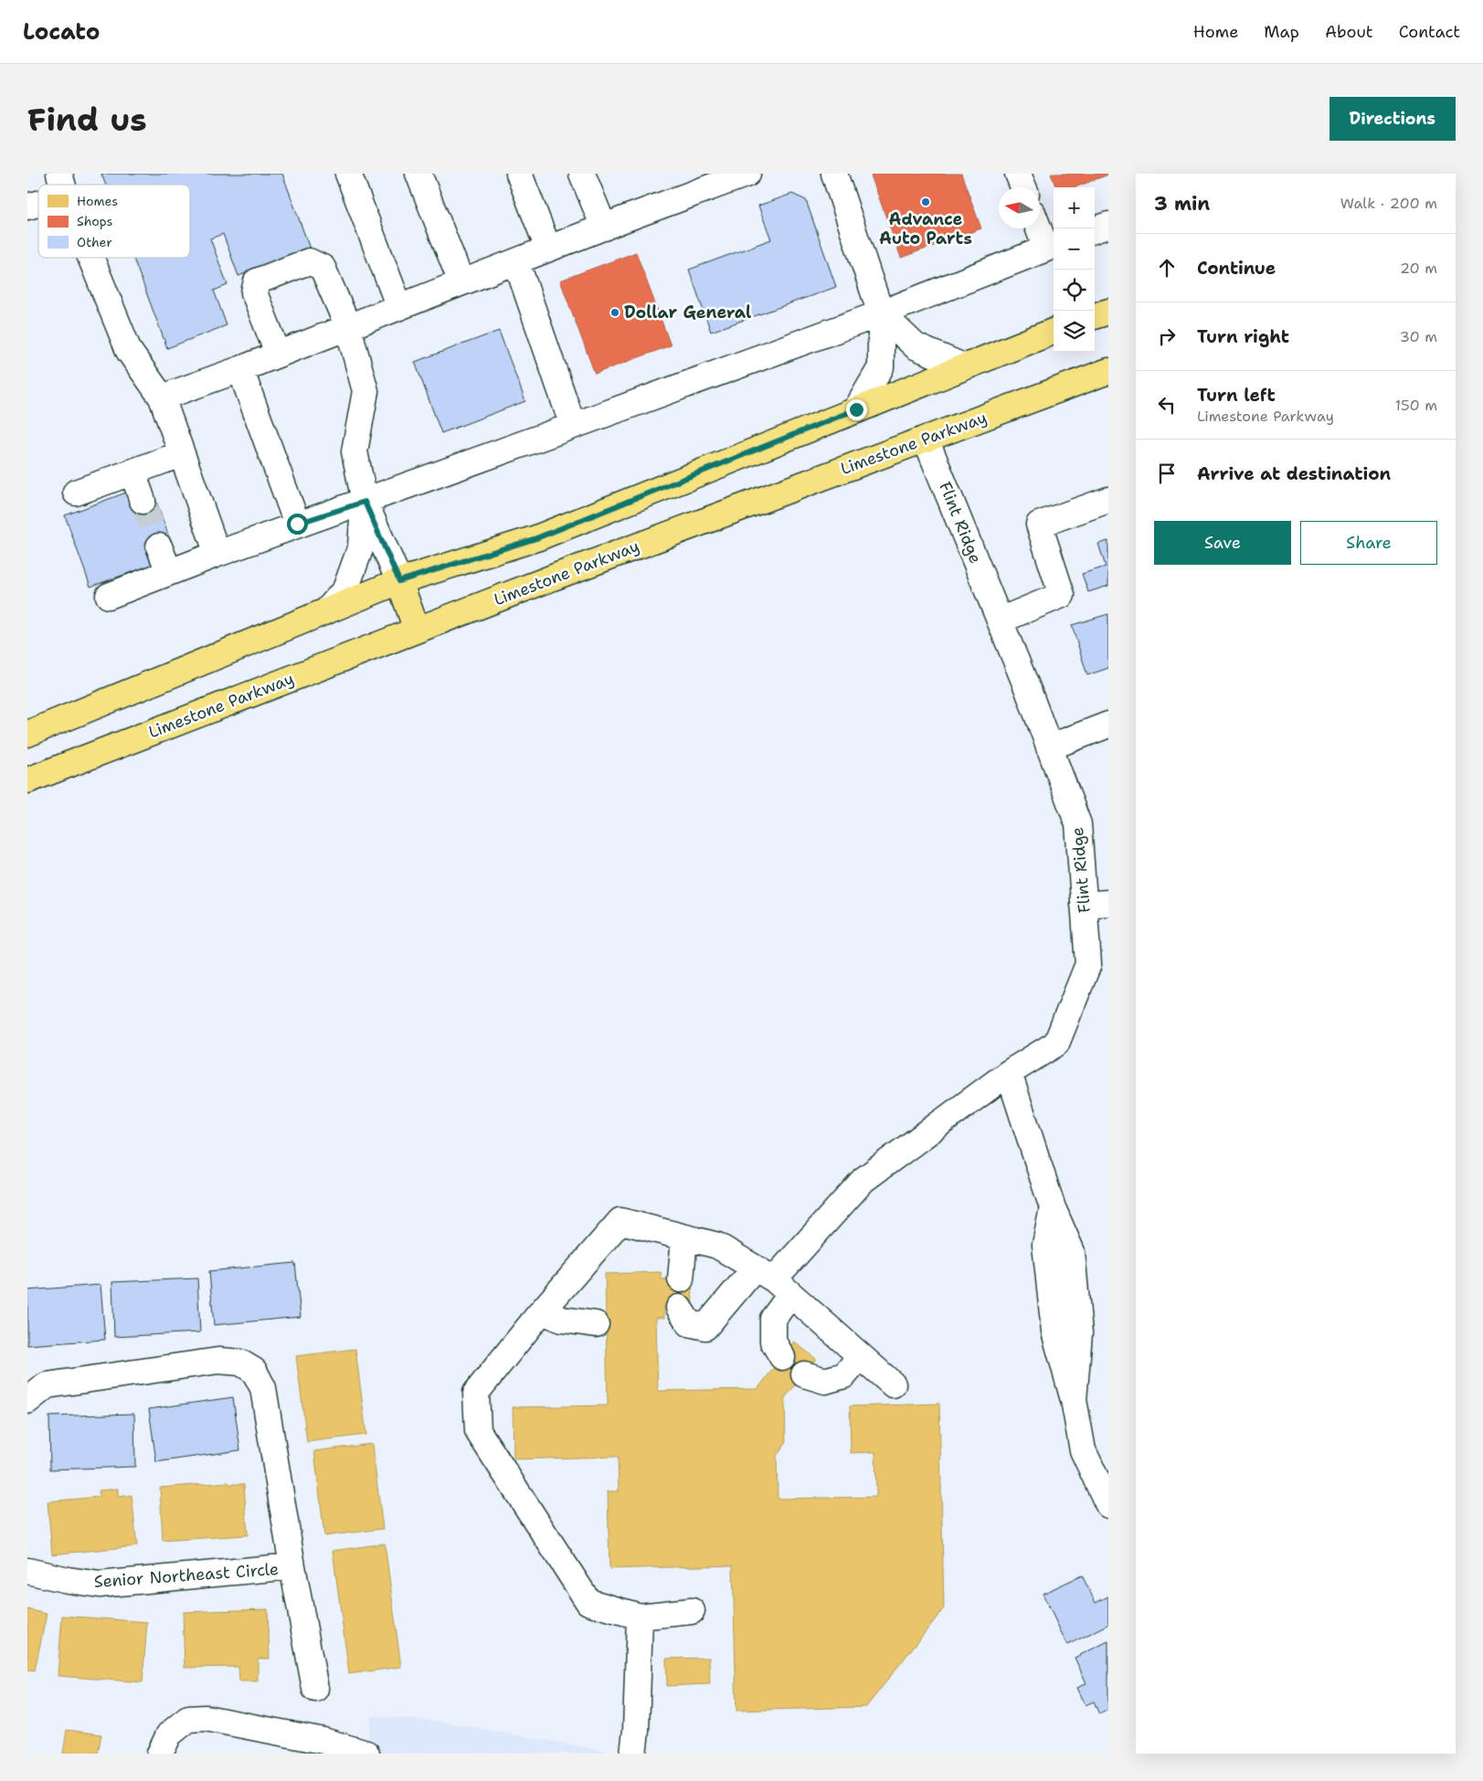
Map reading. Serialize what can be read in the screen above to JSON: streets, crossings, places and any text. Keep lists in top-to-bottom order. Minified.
{"streets":{"main road":["Limestone Parkway"],"street":["Flint Ridge","Senior Northeast Circle"]},"crossings":[["Limestone Parkway","Flint Ridge"]],"places":["Advance Auto Parts","Dollar General"],"legend":["Homes","Shops","Other"],"north":"left","page":{"header":"Locato","nav":["Home","Map","About","Contact"],"buttons":["Directions",["Save","Share"]],"title":"Find us","heading":["3 min","Walk · 200 m"],"map_buttons":["+","−"],"list":[["Continue","20 m"],["Turn right","30 m"],["Turn left","Limestone Parkway","150 m"],"Arrive at destination"]}}
